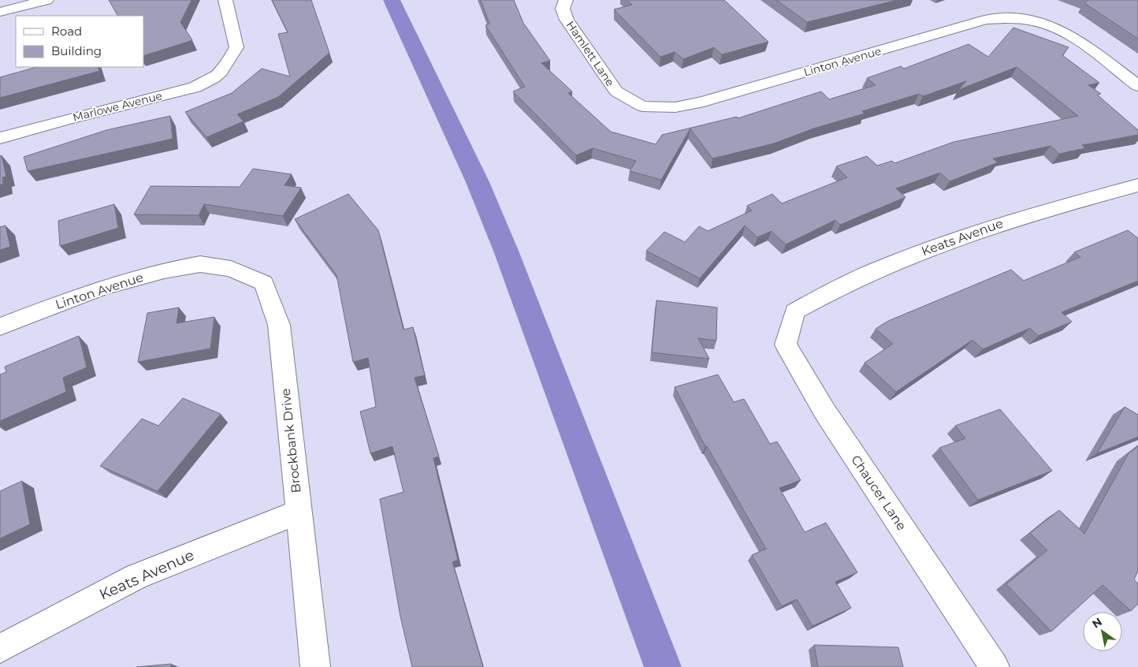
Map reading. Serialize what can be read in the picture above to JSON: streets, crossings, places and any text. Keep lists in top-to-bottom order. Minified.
{"streets":{"street":["Hamlett Lane","Linton Avenue","Marlowe Avenue","Keats Avenue","Brockbank Drive","Chaucer Lane"]},"crossings":[["Hamlett Lane","Linton Avenue"],["Linton Avenue","Brockbank Drive"],["Keats Avenue","Brockbank Drive"],["Keats Avenue","Chaucer Lane"]],"legend":["Road","Building"],"north":"top left"}
